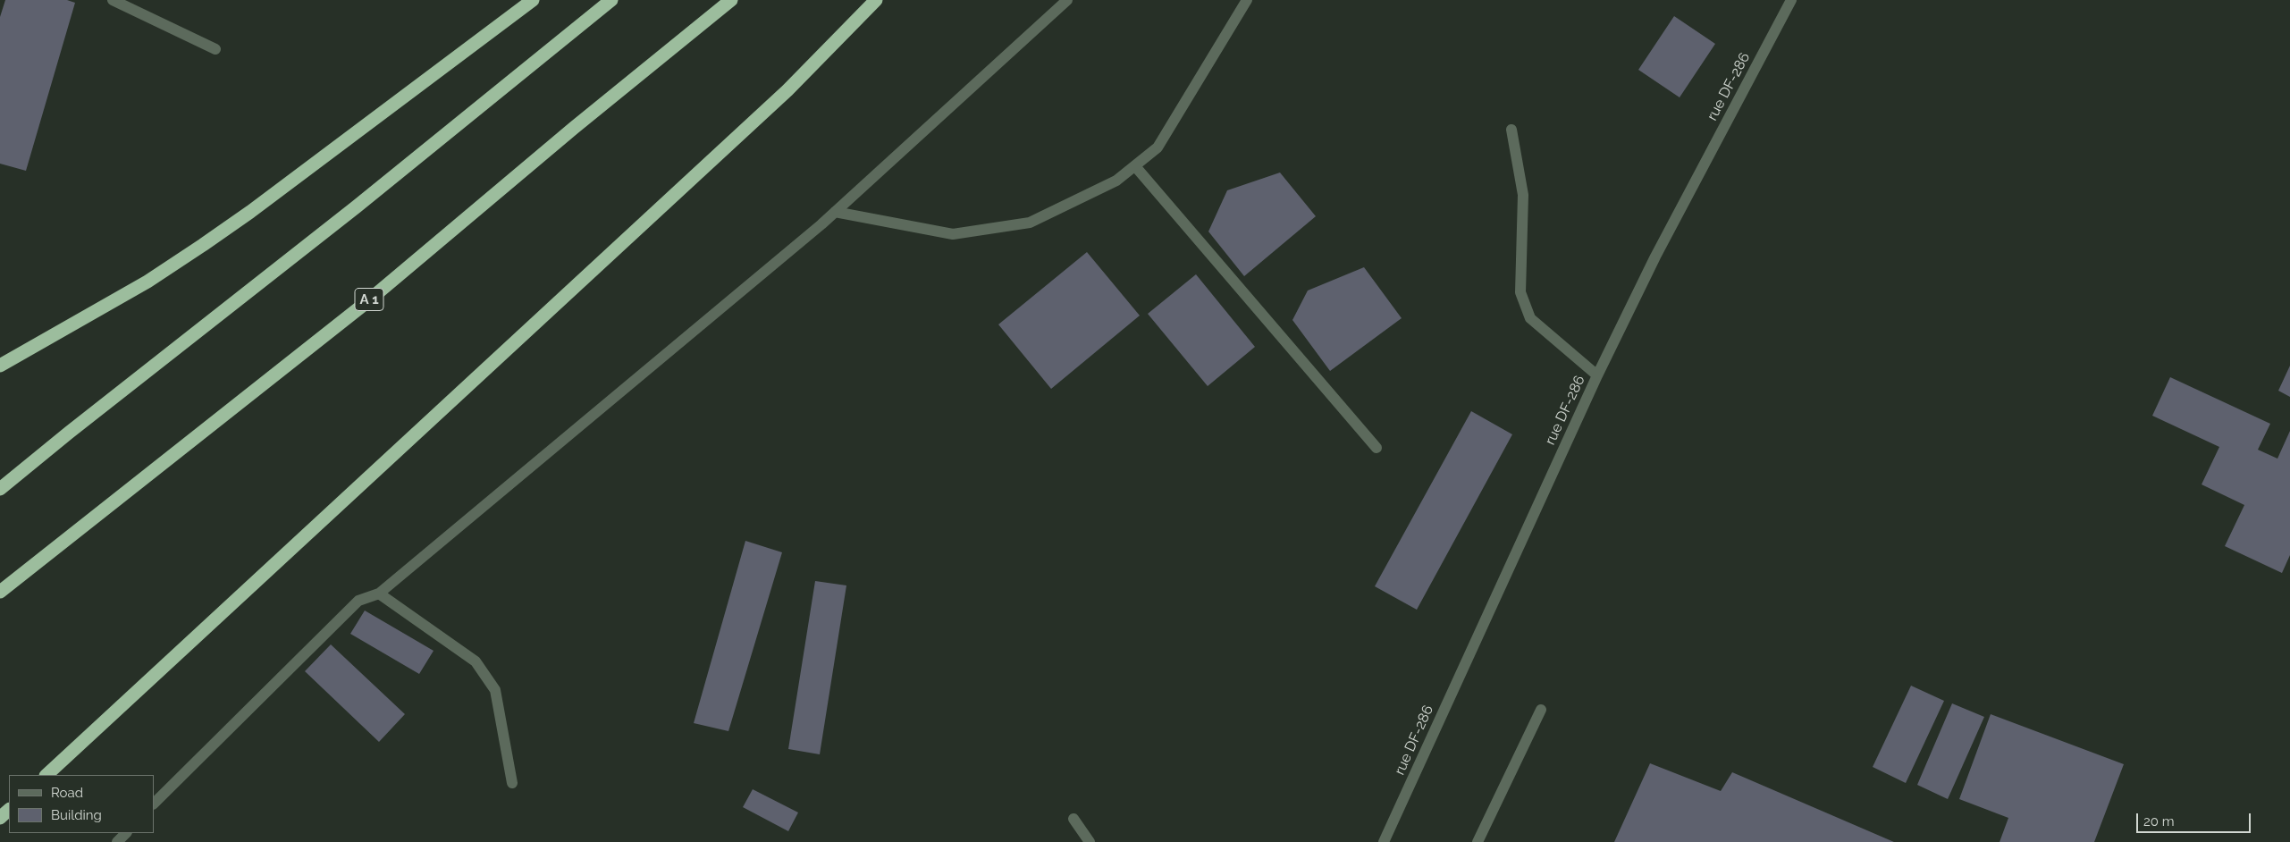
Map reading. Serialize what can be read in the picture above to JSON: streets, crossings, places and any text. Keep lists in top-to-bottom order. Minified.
{"streets":{"highway":["A 1"],"street":["rue DF-286"]},"legend":["Road","Building"],"scale_bar":"20 m"}
